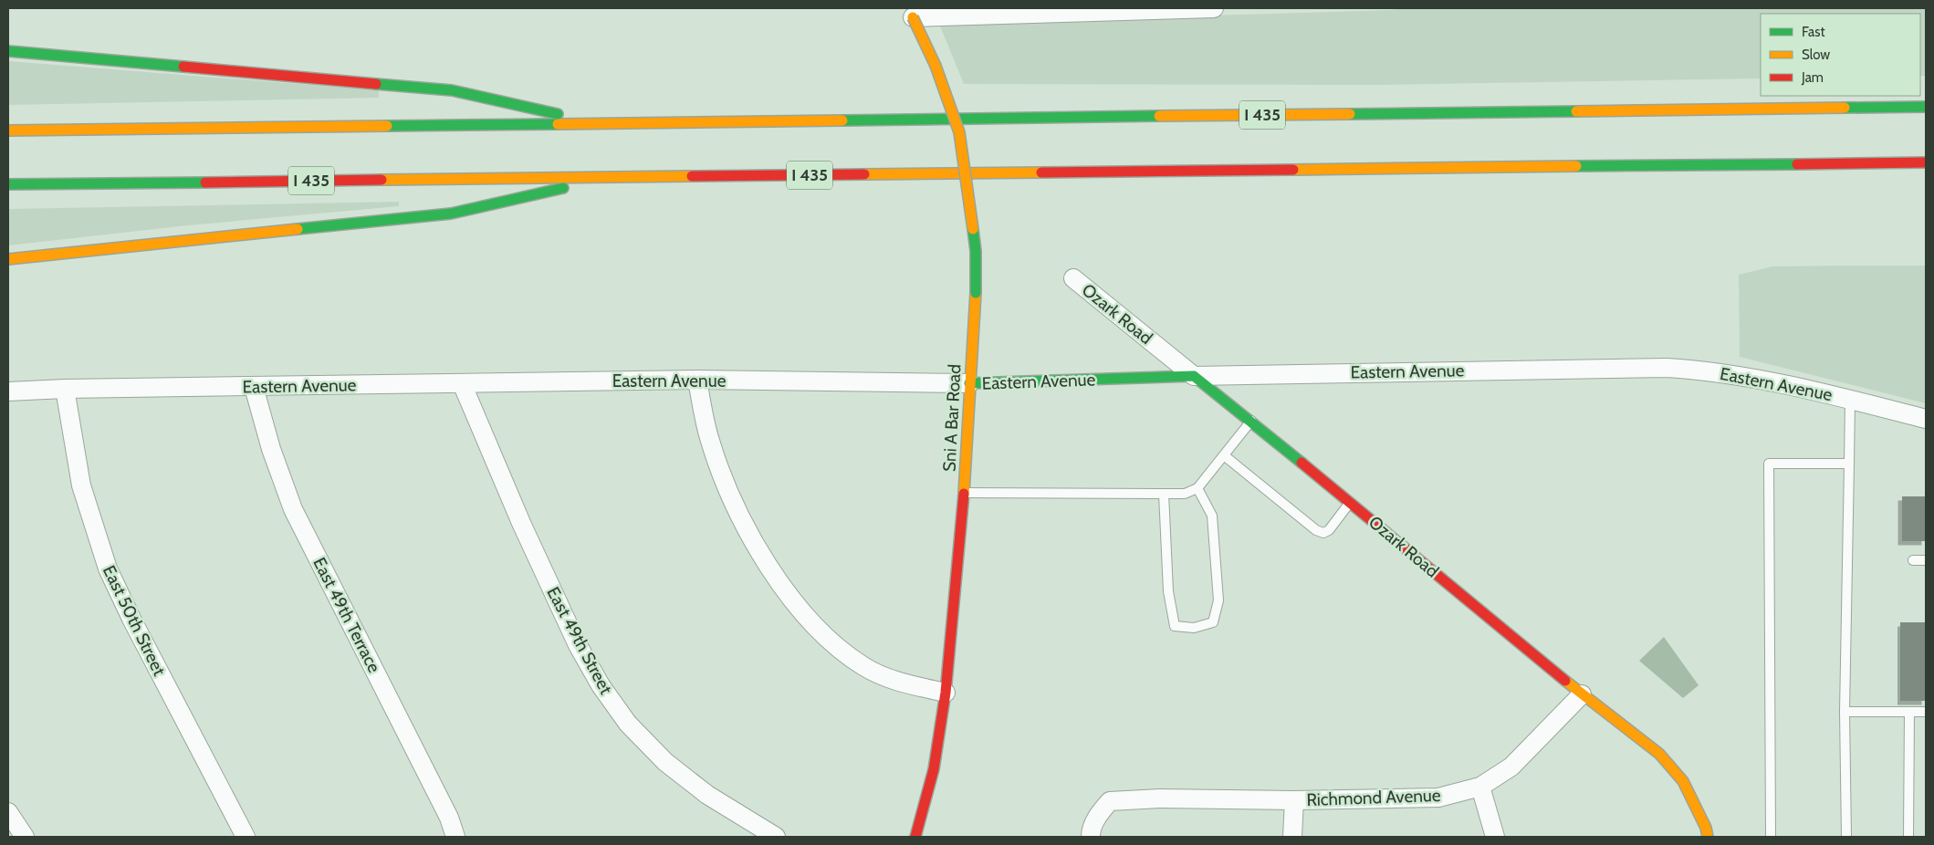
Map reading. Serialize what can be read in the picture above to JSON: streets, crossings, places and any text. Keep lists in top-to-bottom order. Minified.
{"streets":{"main road":["I 435","Ozark Road","Eastern Avenue","Sni A Bar Road"],"street":["East 49th Terrace","East 50th Street","East 49th Street","Richmond Avenue"]},"crossings":[["Ozark Road","Eastern Avenue"],["Ozark Road","Richmond Avenue"],["Eastern Avenue","Sni A Bar Road"],["Eastern Avenue","East 49th Terrace"],["Eastern Avenue","East 50th Street"],["Eastern Avenue","East 49th Street"]],"legend":["Fast","Slow","Jam"]}
